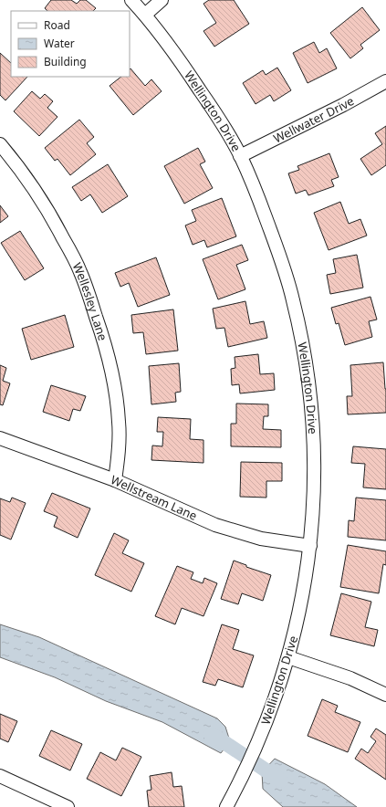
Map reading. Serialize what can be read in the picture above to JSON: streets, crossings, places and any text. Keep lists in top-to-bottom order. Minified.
{"streets":{"street":["Wellington Drive","Wellwater Drive","Wellesley Lane","Wellstream Lane"]},"crossings":[["Wellington Drive","Wellwater Drive"],["Wellington Drive","Wellstream Lane"],["Wellesley Lane","Wellstream Lane"]],"legend":["Road","Water","Building"]}
